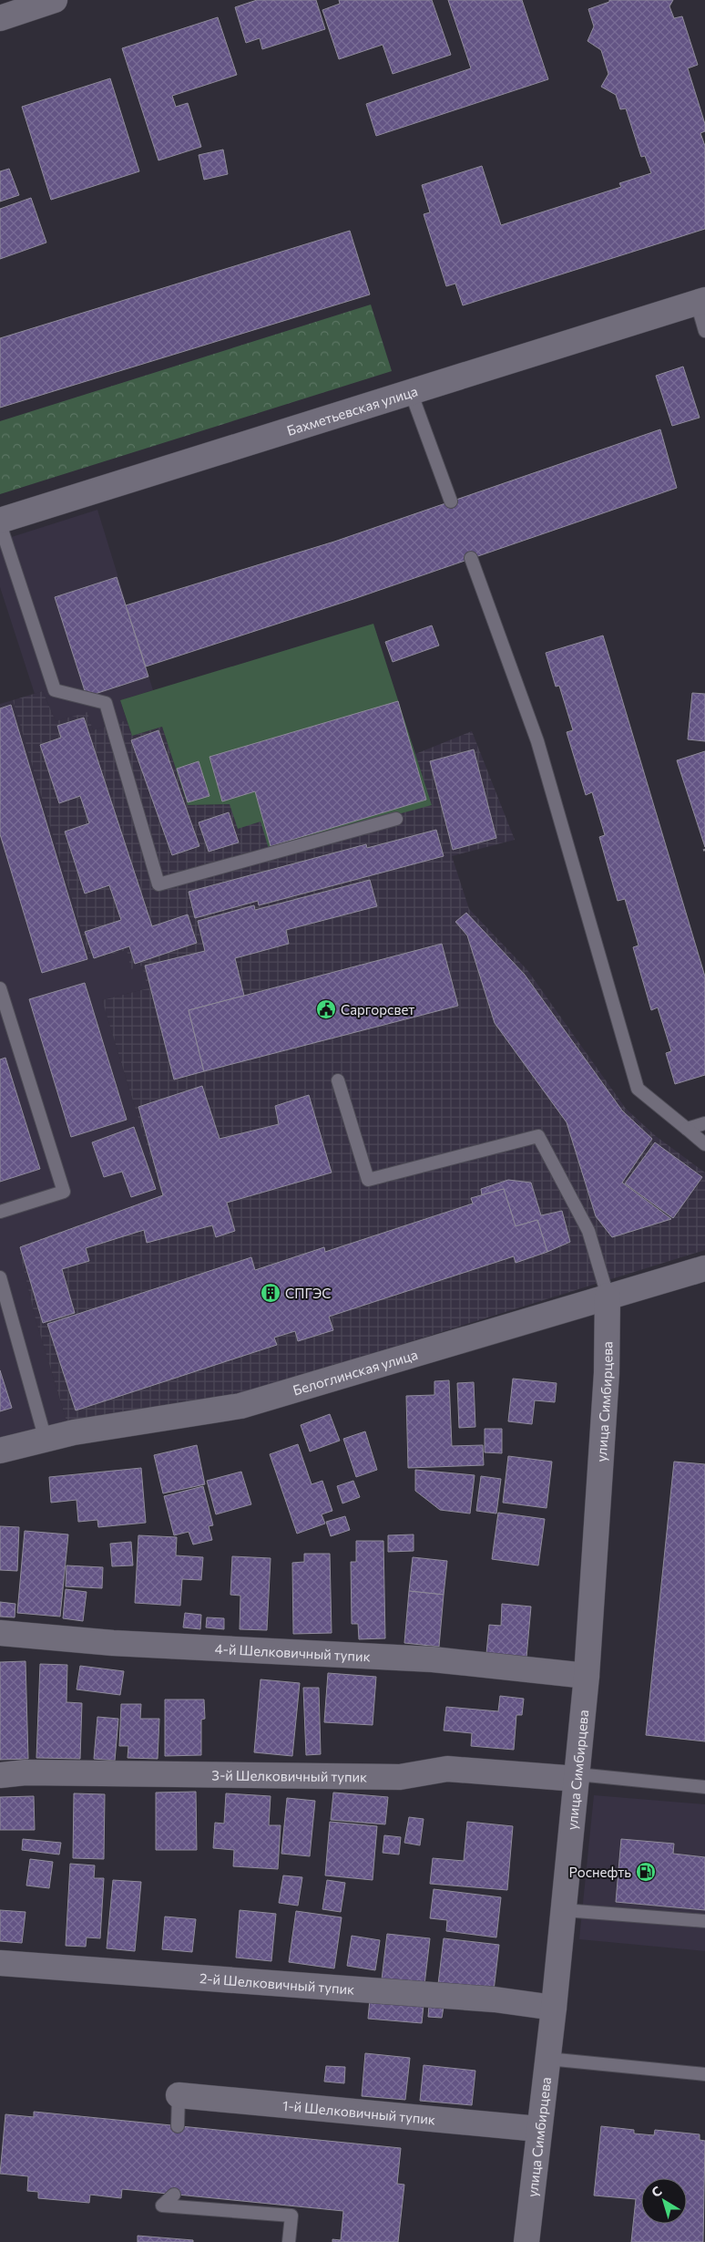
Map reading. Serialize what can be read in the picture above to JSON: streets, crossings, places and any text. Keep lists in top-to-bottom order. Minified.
{"streets":{"street":["Бахметьевская улица","Белоглинская улица","улица Симбирцева","4-й Шелковичный тупик","3-й Шелковичный тупик","2-й Шелковичный тупик","1-й Шелковичный тупик"]},"crossings":[["Белоглинская улица","улица Симбирцева"],["улица Симбирцева","4-й Шелковичный тупик"],["улица Симбирцева","3-й Шелковичный тупик"],["улица Симбирцева","2-й Шелковичный тупик"],["улица Симбирцева","1-й Шелковичный тупик"]],"places":{"public building":["Саргорсвет"],"building":["СПГЭС"],"fuel station":["Роснефть"]},"north":"top left"}
